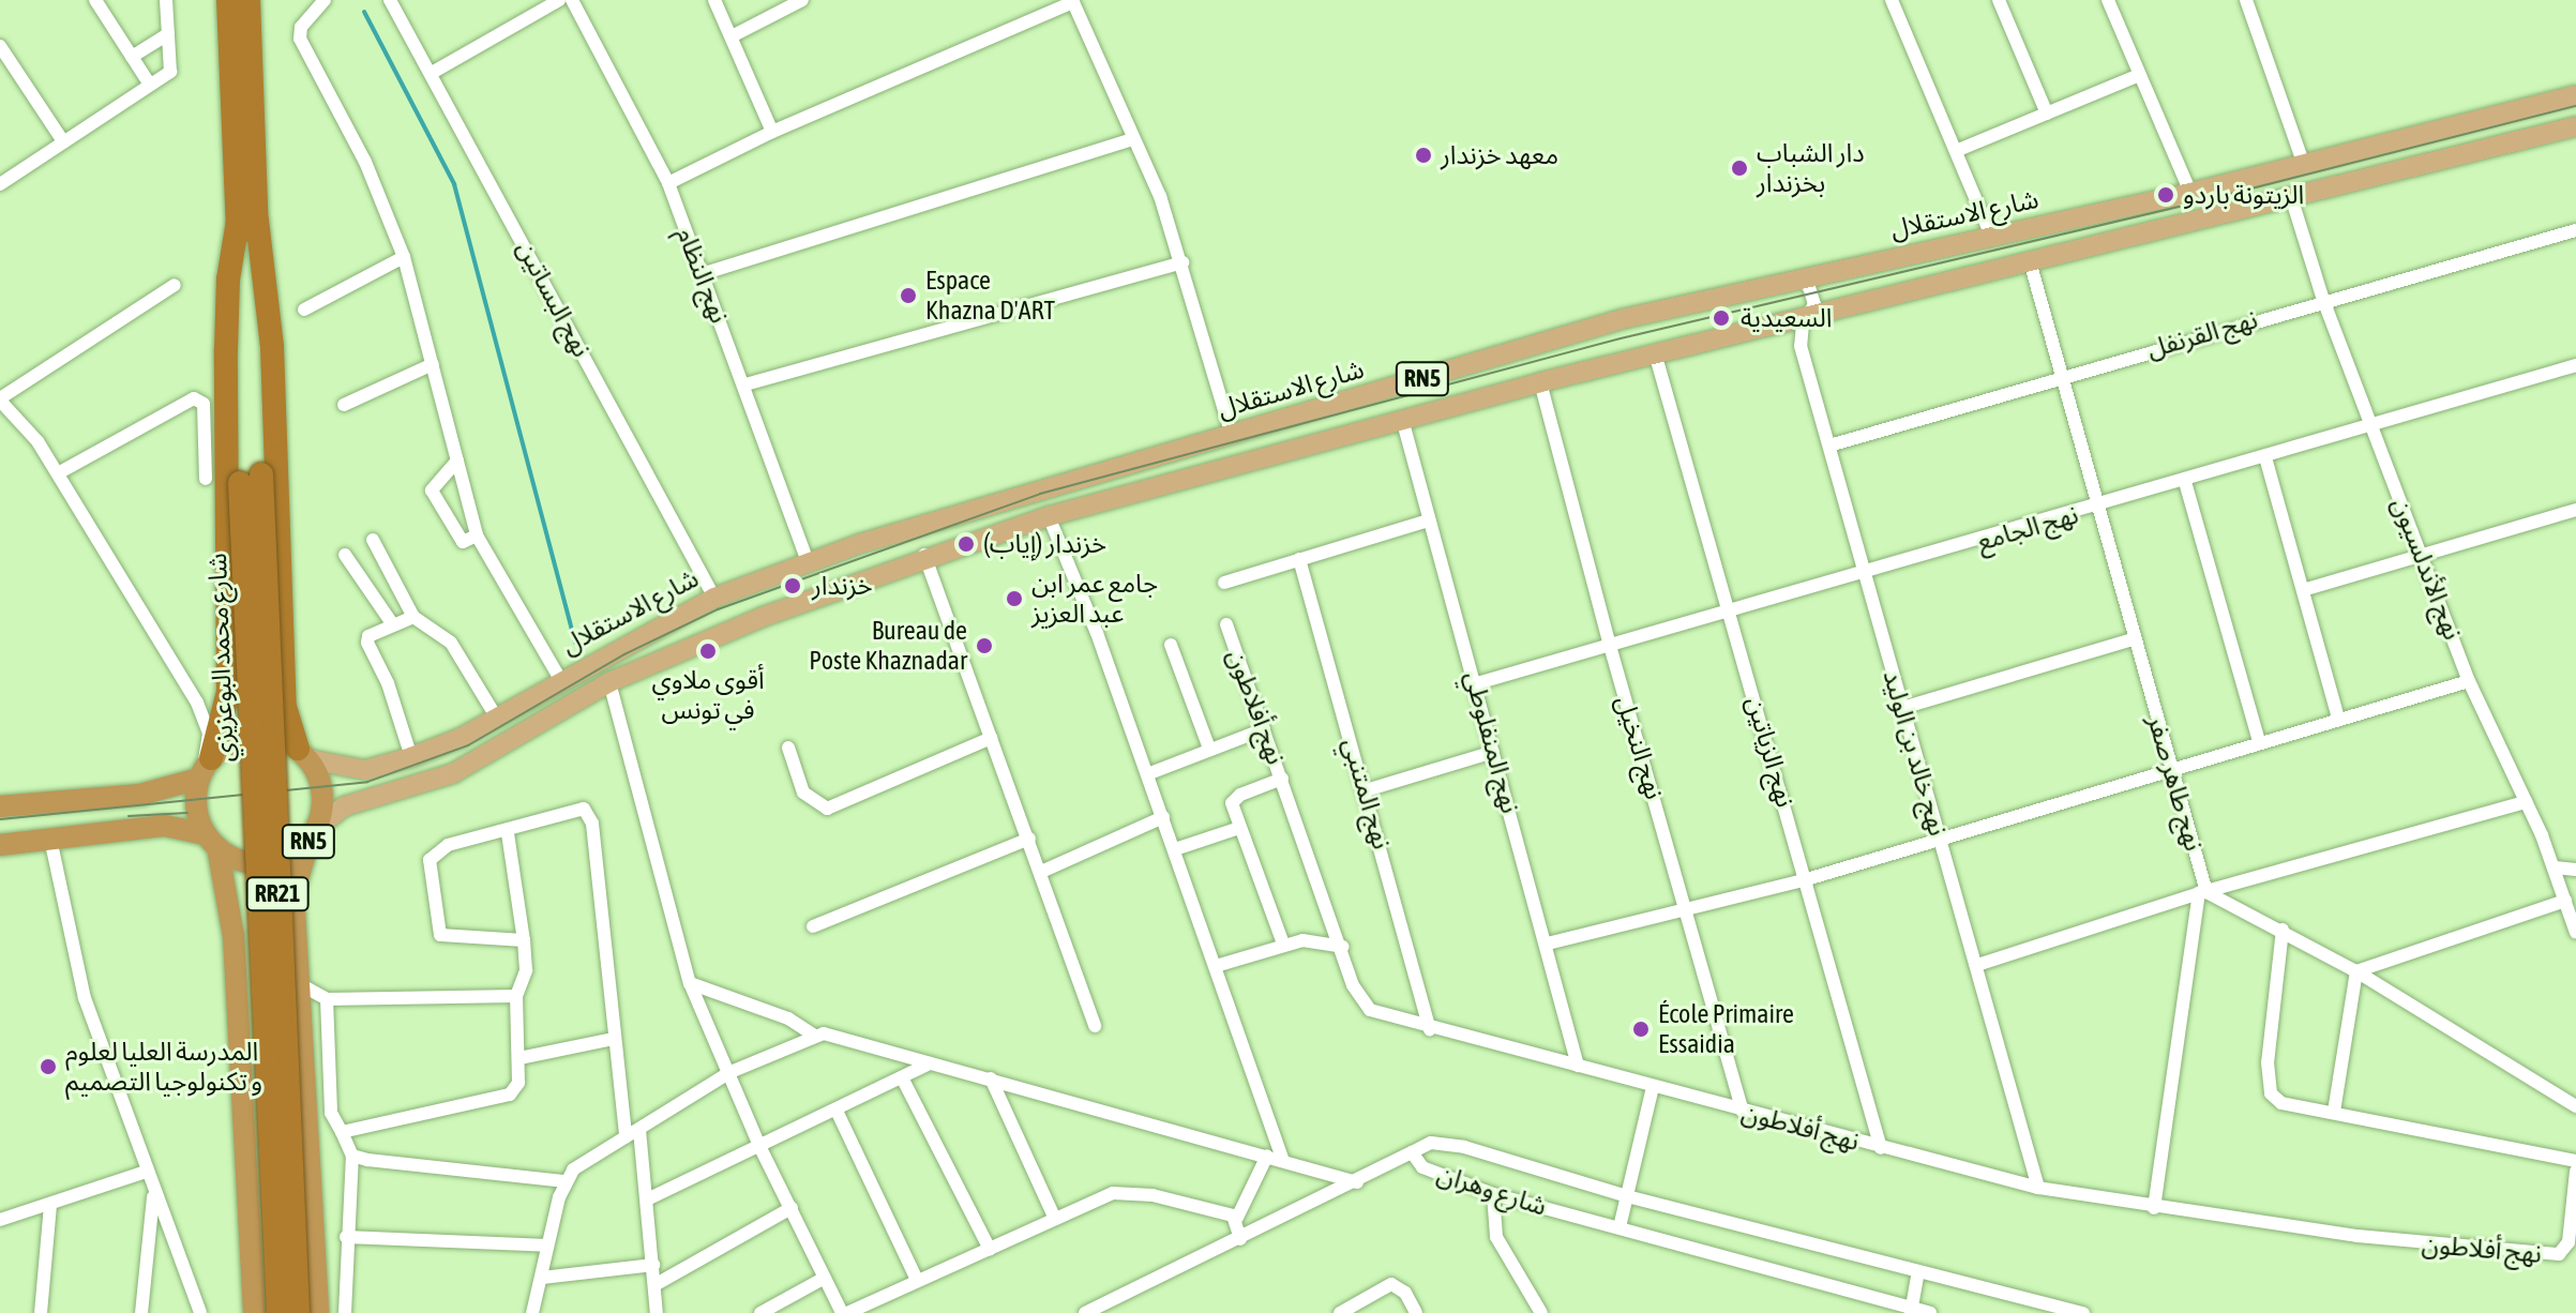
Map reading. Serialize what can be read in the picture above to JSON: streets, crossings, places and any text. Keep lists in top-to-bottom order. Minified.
{"streets":{"highway":["RN5","شارع محمد البوعزيزي","RR21"],"main road":["شارع الاستقلال"],"street":["نهج النظام","نهج البساتين","نهج القرنفل","نهج الجامع","نهج الأندلسيون","نهج أفلاطون","نهج المنفلوطي","نهج النخيل","نهج الزياتين","نهج خالد بن الوليد","نهج طاهر صفر","نهج المتنبي","شارع وهران"]},"crossings":[["شارع الاستقلال","نهج النظام"],["شارع الاستقلال","نهج البساتين"],["شارع الاستقلال","RN5"],["شارع الاستقلال","نهج الأندلسيون"],["شارع الاستقلال","نهج المنفلوطي"],["شارع الاستقلال","نهج النخيل"],["شارع الاستقلال","نهج الزياتين"],["شارع الاستقلال","نهج خالد بن الوليد"],["شارع الاستقلال","نهج طاهر صفر"],["شارع الاستقلال","RR21"],["نهج القرنفل","نهج الأندلسيون"],["نهج القرنفل","نهج خالد بن الوليد"],["نهج القرنفل","نهج طاهر صفر"],["RN5","RR21"],["نهج الجامع","نهج الأندلسيون"],["نهج الجامع","نهج المنفلوطي"],["نهج الجامع","نهج النخيل"],["نهج الجامع","نهج الزياتين"],["نهج الجامع","نهج خالد بن الوليد"],["نهج الجامع","نهج طاهر صفر"],["شارع محمد البوعزيزي","RR21"],["نهج أفلاطون","نهج المنفلوطي"],["نهج أفلاطون","نهج النخيل"],["نهج أفلاطون","نهج الزياتين"],["نهج أفلاطون","نهج خالد بن الوليد"],["نهج أفلاطون","نهج المتنبي"]],"places":["معهد خزندار","دار الشباب بخزندار","الزيتونة باردو","Espace Khazna D'ART","السعيدية","خزندار (إياب)","خزندار","جامع عمر ابن عبد العزيز","Bureau de Poste Khaznadar","أقوى ملاوي في تونس","École Primaire Essaidia","المدرسة العليا لعلوم و تكنولوجيا التصميم"]}
